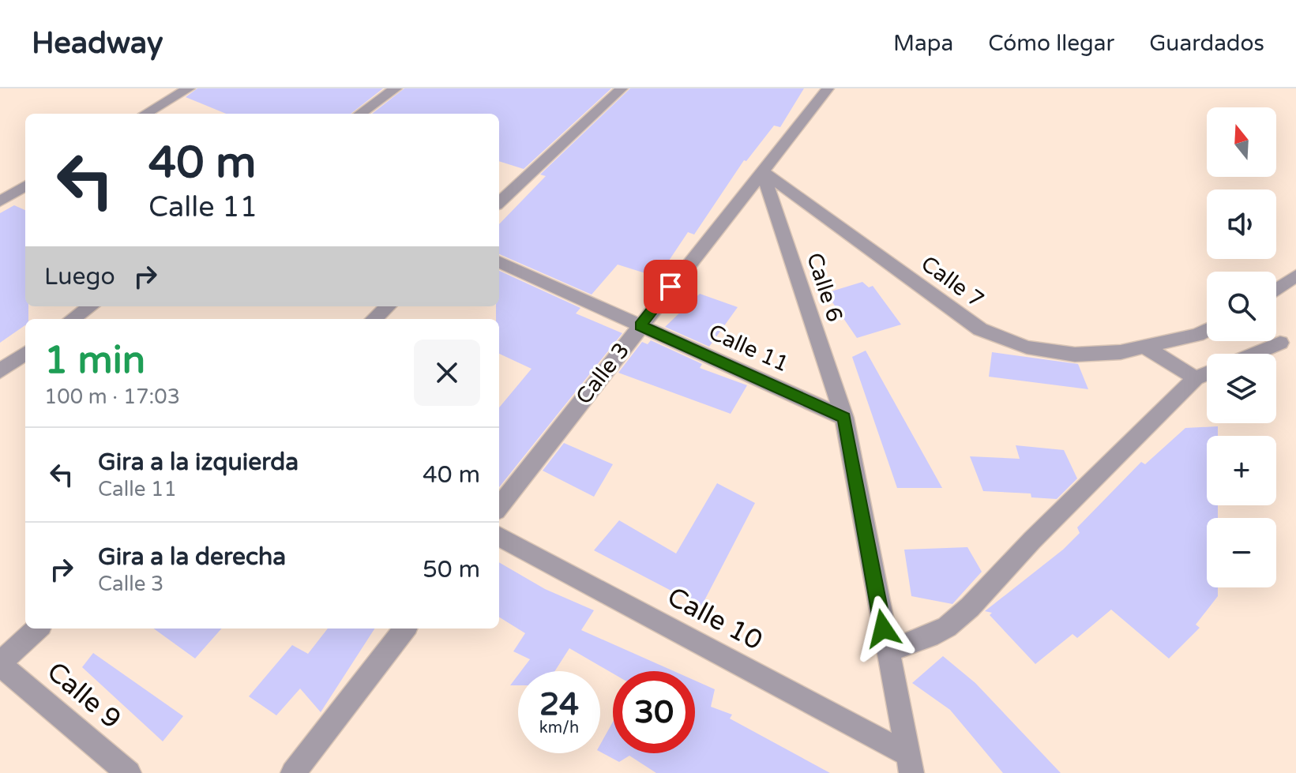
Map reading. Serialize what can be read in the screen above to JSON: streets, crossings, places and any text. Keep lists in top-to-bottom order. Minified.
{"streets":{"street":["Calle 7","Calle 6","Calle 11","Calle 3","Calle 10","Calle 9"]},"crossings":[["Calle 7","Calle 6"],["Calle 7","Calle 3"],["Calle 6","Calle 11"],["Calle 6","Calle 3"],["Calle 6","Calle 10"],["Calle 11","Calle 3"]],"north":"top","page":{"header":"Headway","nav":["Mapa","Cómo llegar","Guardados"],"map_buttons":["+","−"],"turn":["40 m","Calle 11"],"then":"Luego","heading":["1 min","100 m · 17:03"],"list":[{"name":"Gira a la izquierda","note":"Calle 11","value":"40 m"},{"name":"Gira a la derecha","note":"Calle 3","value":"50 m"}],"speed":"24 km/h","limit":"30"}}
